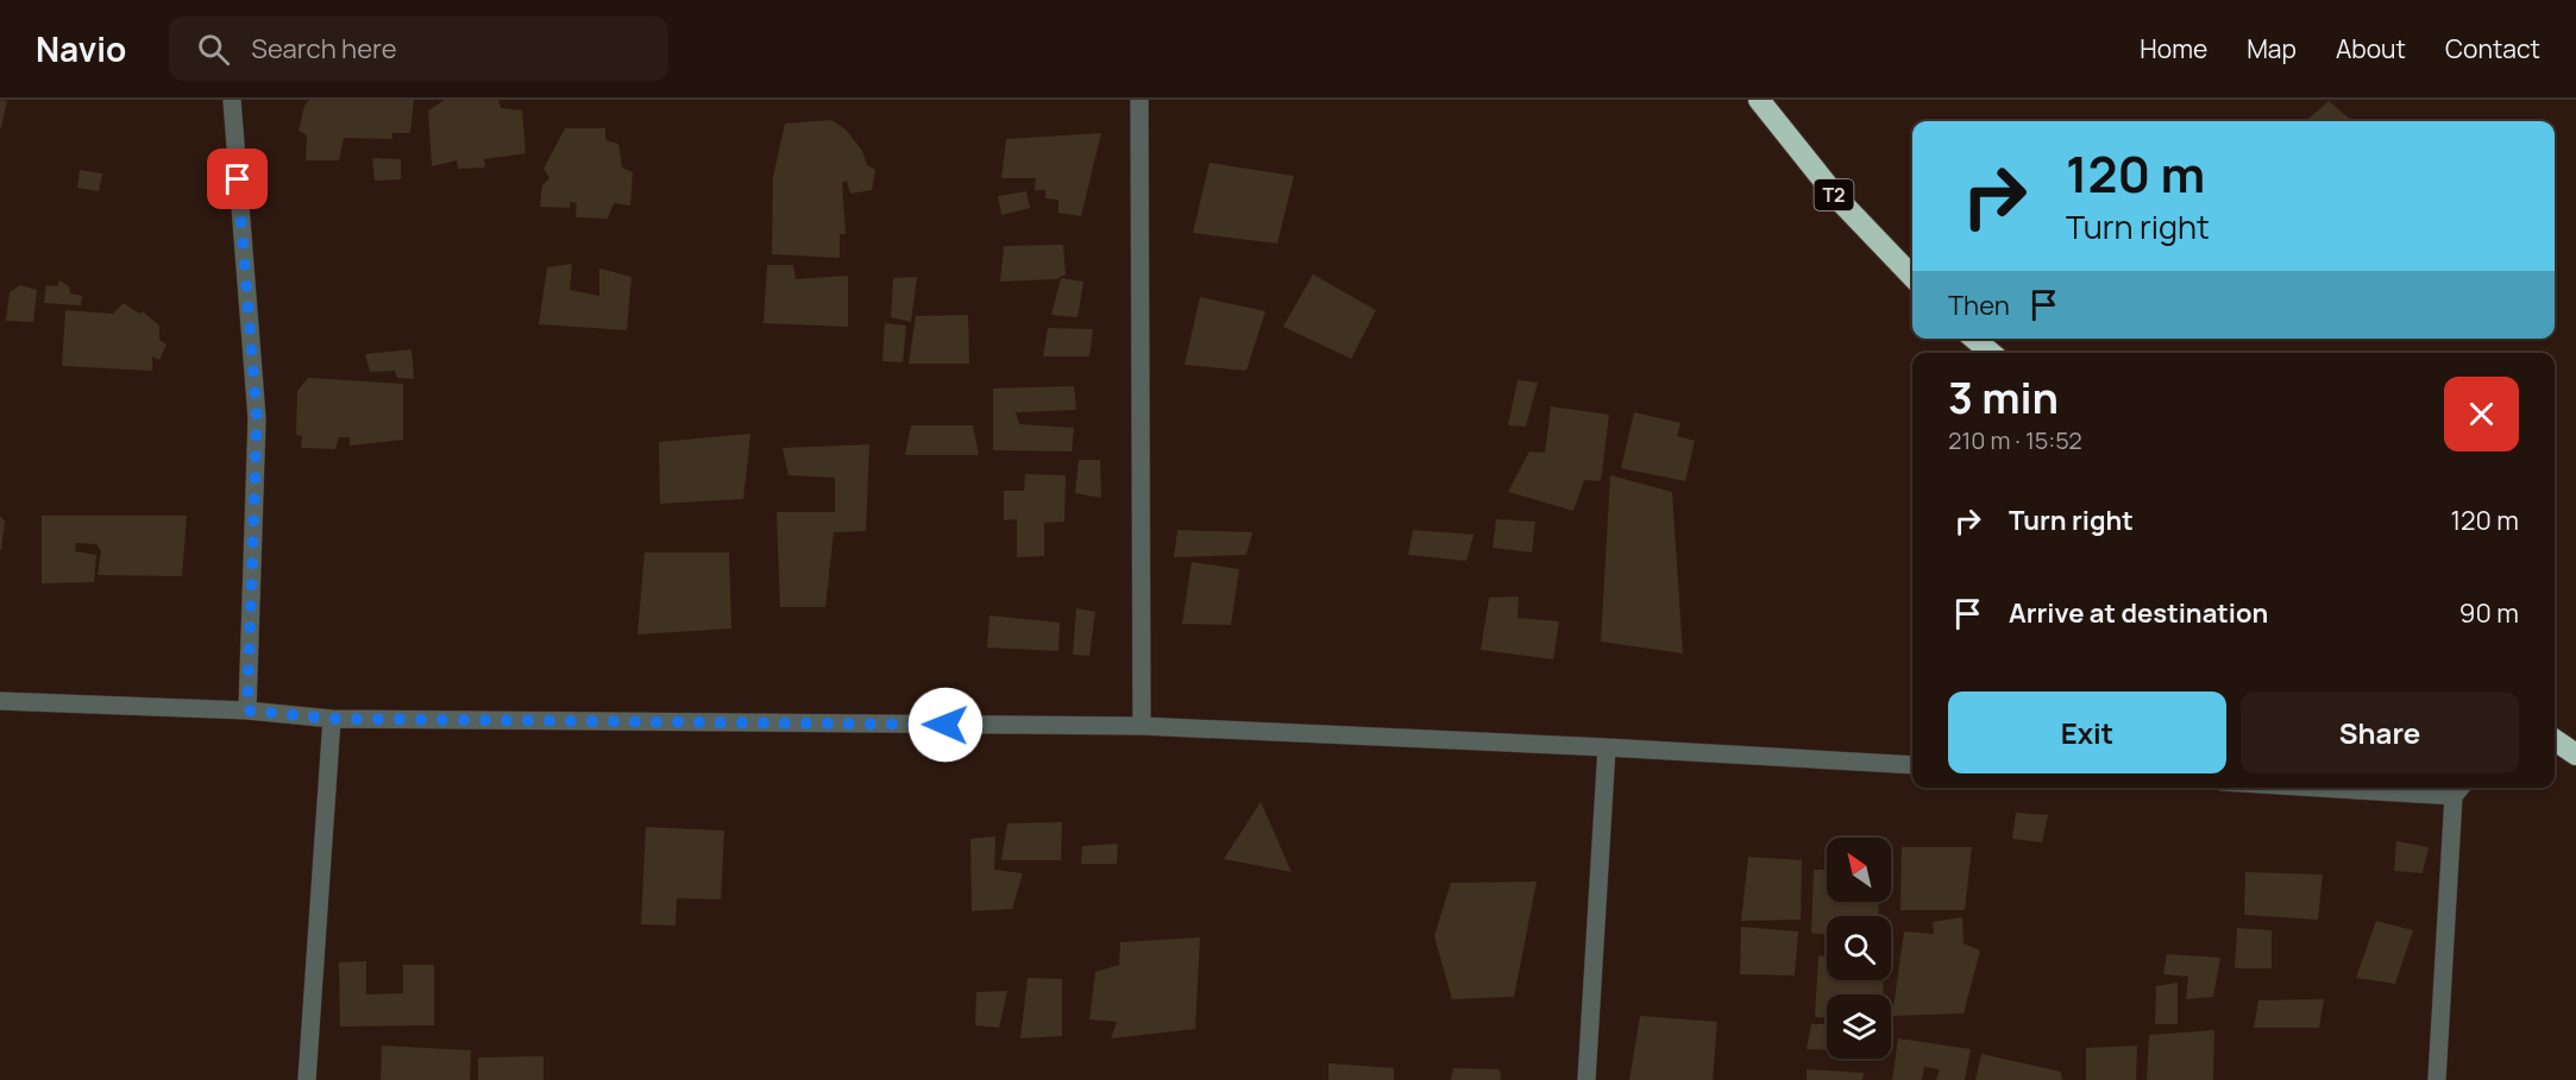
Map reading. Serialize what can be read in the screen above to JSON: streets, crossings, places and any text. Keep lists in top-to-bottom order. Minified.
{"streets":{"highway":["T2"]},"north":"top left","page":{"header":"Navio","search":"Search here","nav":["Home","Map","About","Contact"],"turn":["120 m","Turn right"],"then":"Then","heading":["3 min","210 m · 15:52"],"list":[{"name":"Turn right","value":"120 m"},{"name":"Arrive at destination","value":"90 m"}],"buttons":["Exit","Share"]}}
